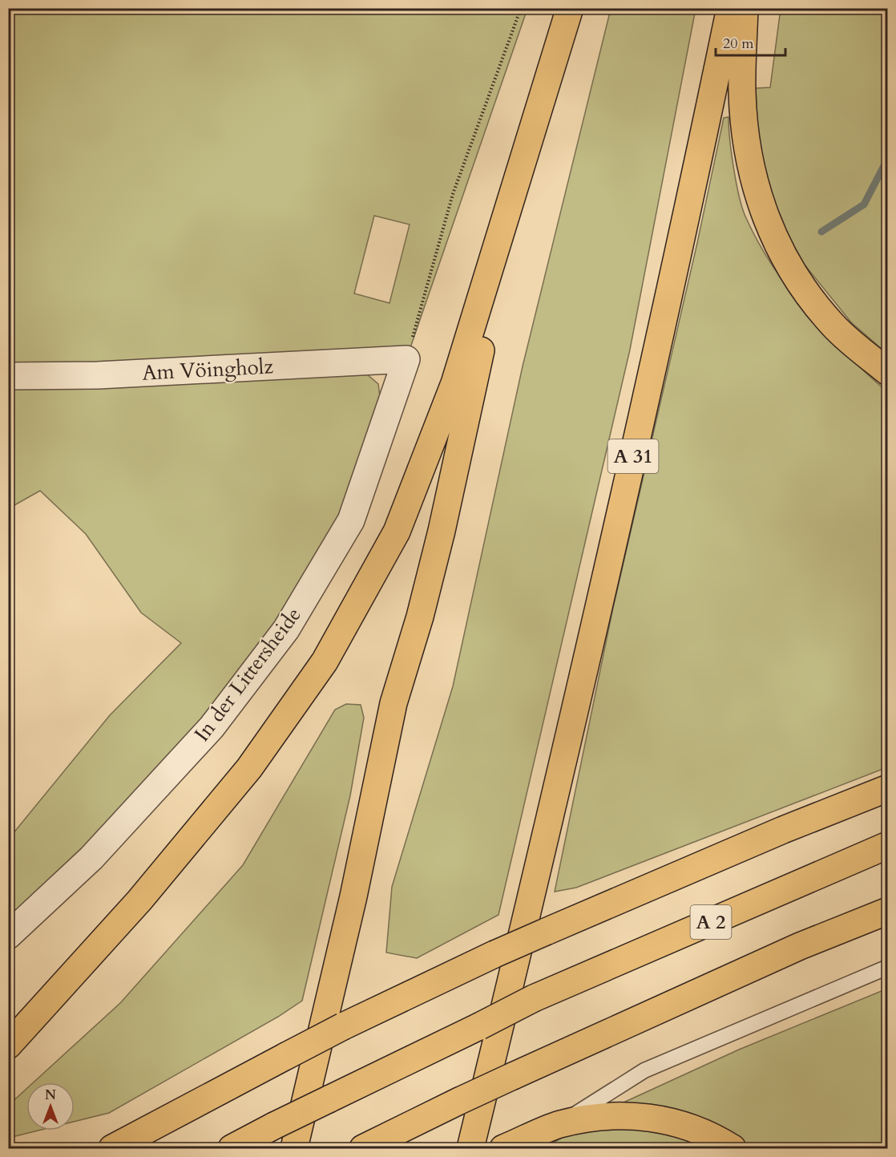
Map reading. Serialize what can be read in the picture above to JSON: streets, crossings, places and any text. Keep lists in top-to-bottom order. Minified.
{"streets":{"highway":["A 31","A 2"],"street":["Am Vöingholz","In der Littersheide"]},"crossings":[["Am Vöingholz","In der Littersheide"]],"scale_bar":"20 m","north":"top"}
